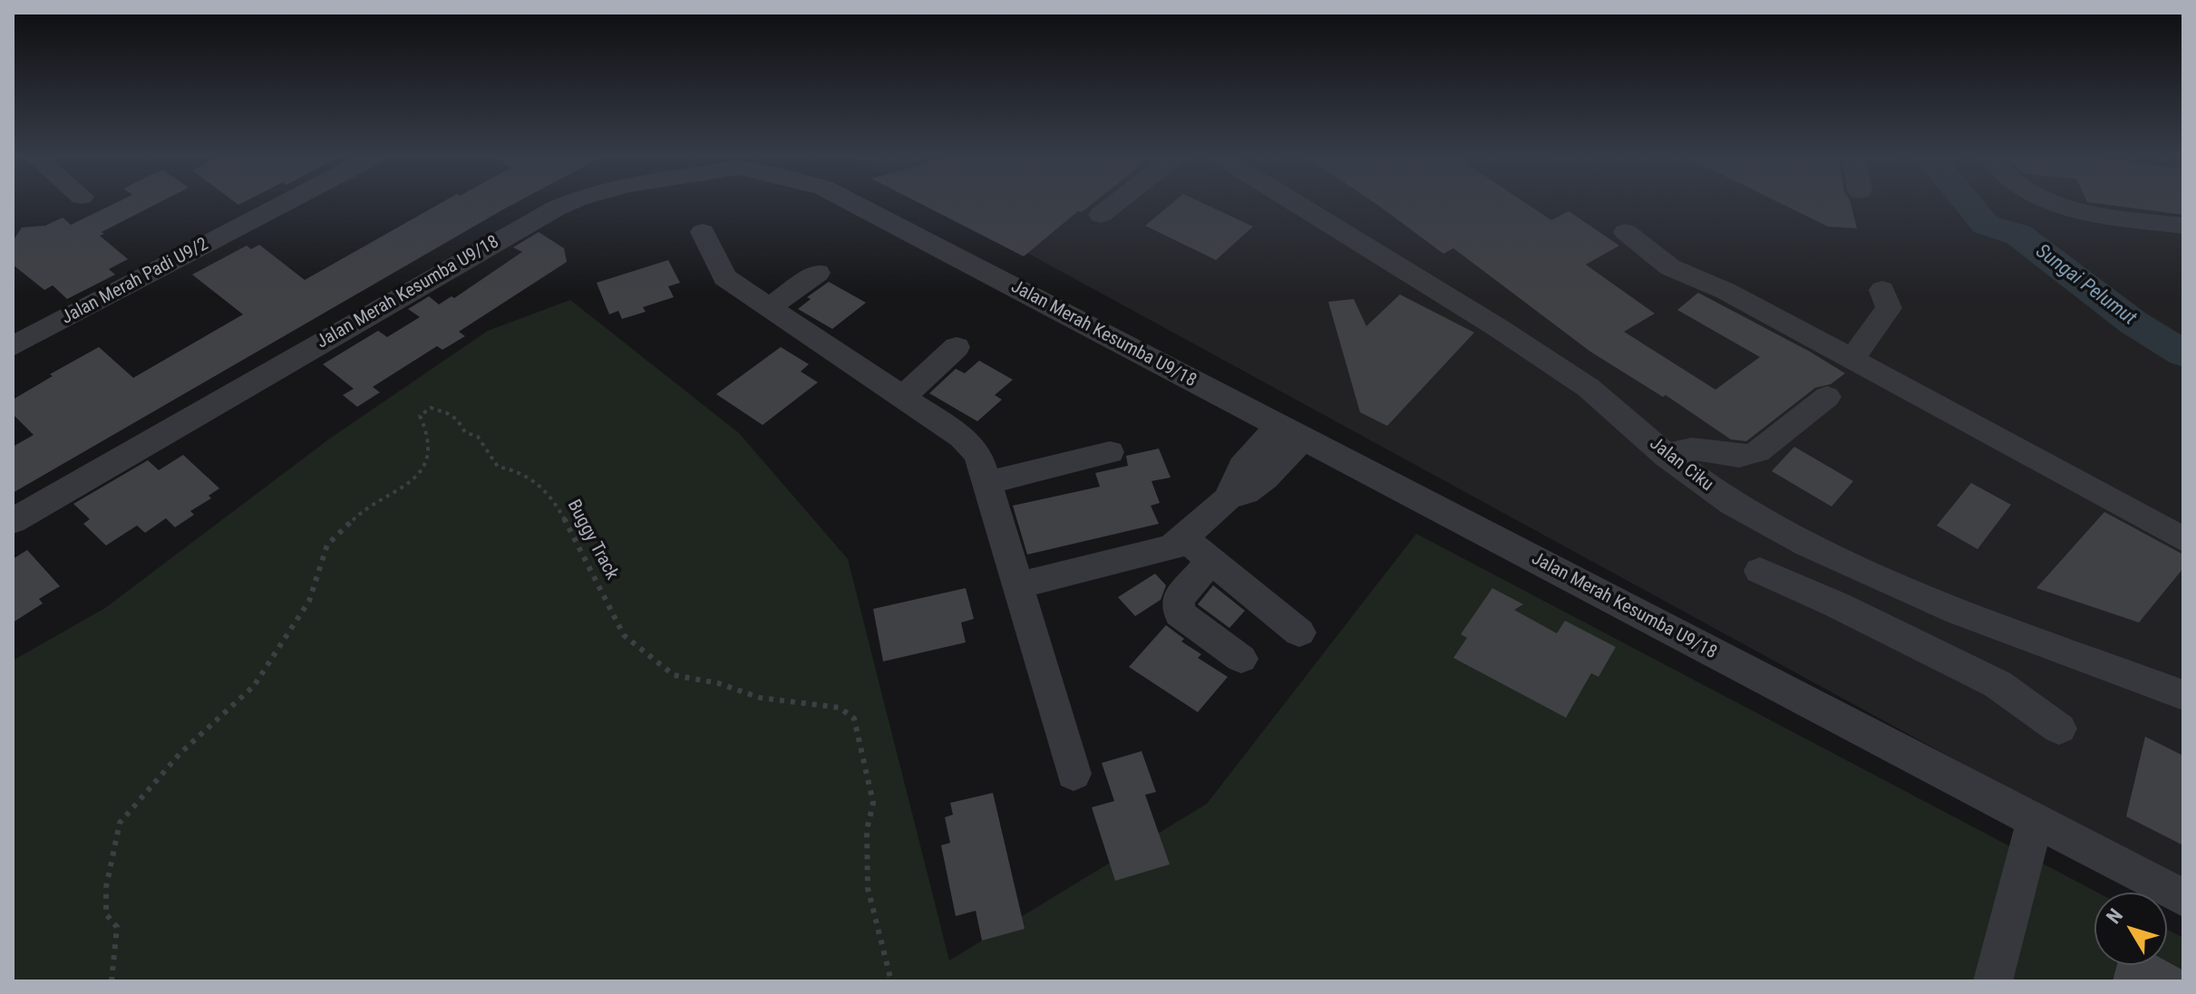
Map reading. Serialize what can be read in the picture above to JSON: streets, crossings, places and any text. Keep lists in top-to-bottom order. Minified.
{"streets":{"street":["Jalan Merah Padi U9/2","Jalan Merah Kesumba U9/18","Jalan Ciku"],"path":["Buggy Track"]},"water":["Sungai Pelumut"],"north":"top left"}
